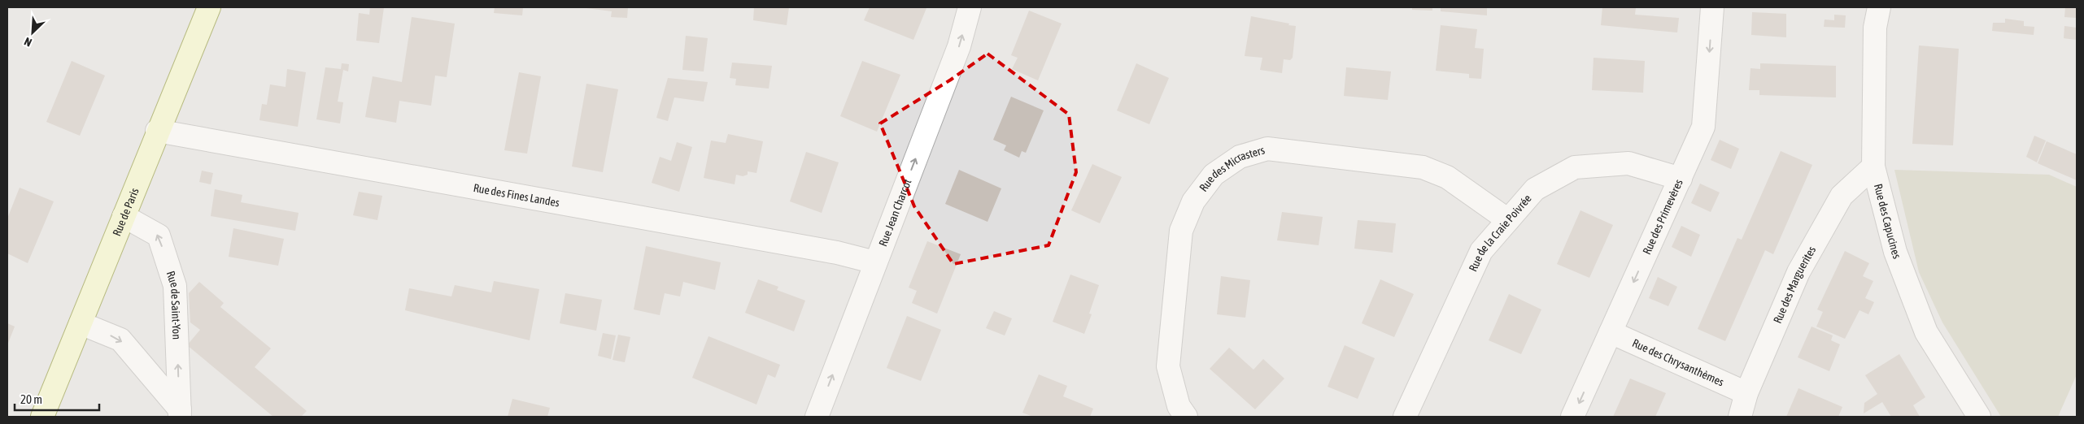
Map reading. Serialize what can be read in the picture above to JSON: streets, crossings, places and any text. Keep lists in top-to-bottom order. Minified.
{"streets":{"main road":["Rue de Paris"],"street":["Rue des Micrasters","Rue des Fines Landes","Rue Jean Charcot","Rue des Primevères","Rue des Capucines","Rue de la Craie Poivrée","Rue des Marguerites","Rue de Saint-Yon","Rue des Chrysanthèmes"]},"crossings":[["Rue des Micrasters","Rue de la Craie Poivrée"],["Rue des Fines Landes","Rue de Paris"],["Rue des Fines Landes","Rue Jean Charcot"],["Rue de Paris","Rue de Saint-Yon"],["Rue des Primevères","Rue de la Craie Poivrée"],["Rue des Primevères","Rue des Chrysanthèmes"],["Rue des Capucines","Rue des Marguerites"],["Rue des Marguerites","Rue des Chrysanthèmes"]],"one_way":["Rue Jean Charcot","Rue des Primevères","Rue de Saint-Yon"],"scale_bar":"20 m","north":"bottom left"}
